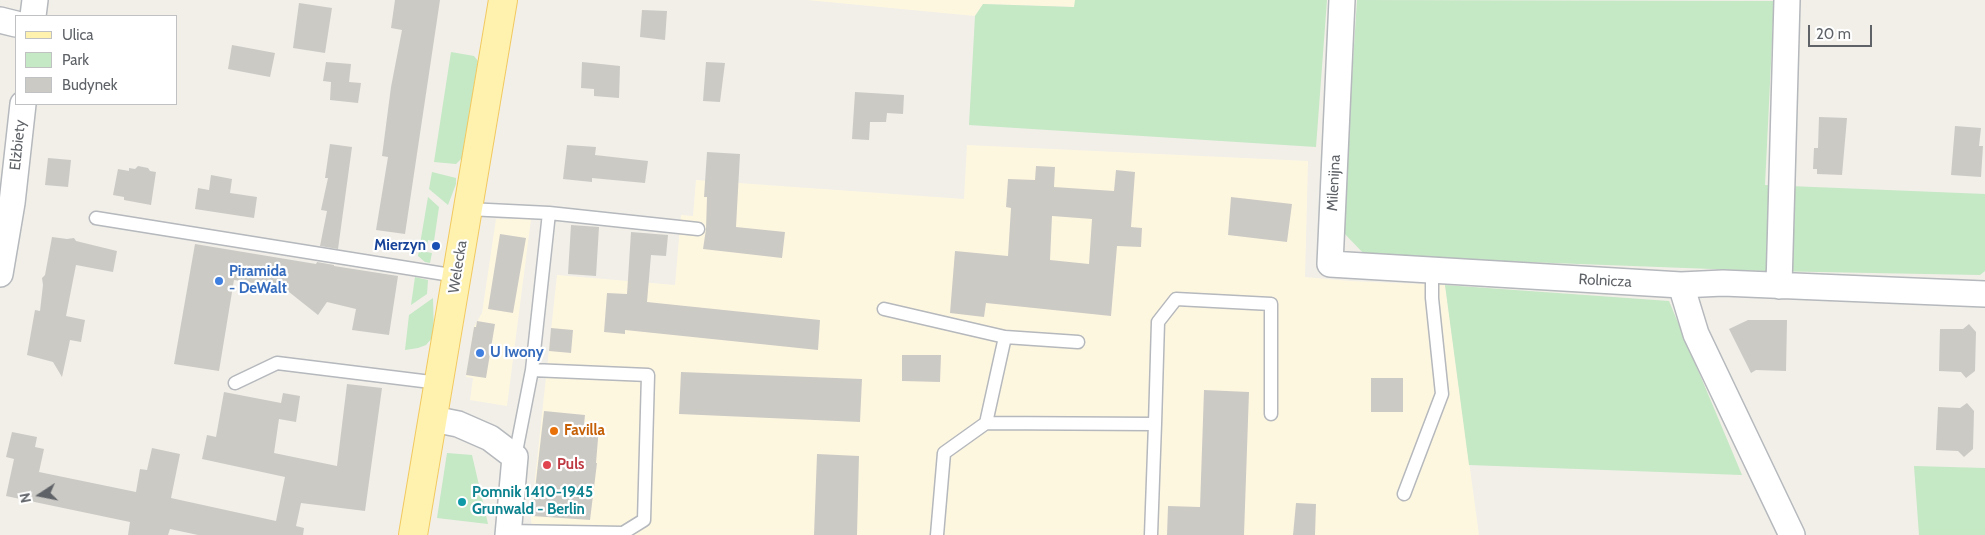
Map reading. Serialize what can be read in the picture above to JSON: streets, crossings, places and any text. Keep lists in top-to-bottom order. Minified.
{"streets":{"main road":["Welecka"],"street":["Elżbiety","Milenijna","Rolnicza"]},"crossings":[["Milenijna","Rolnicza"]],"places":["Mierzyn","Piramida - DeWalt","U Iwony","Favilla","Puls","Pomnik 1410-1945 Grunwald - Berlin"],"legend":["Ulica","Park","Budynek"],"scale_bar":"20 m","north":"left"}
